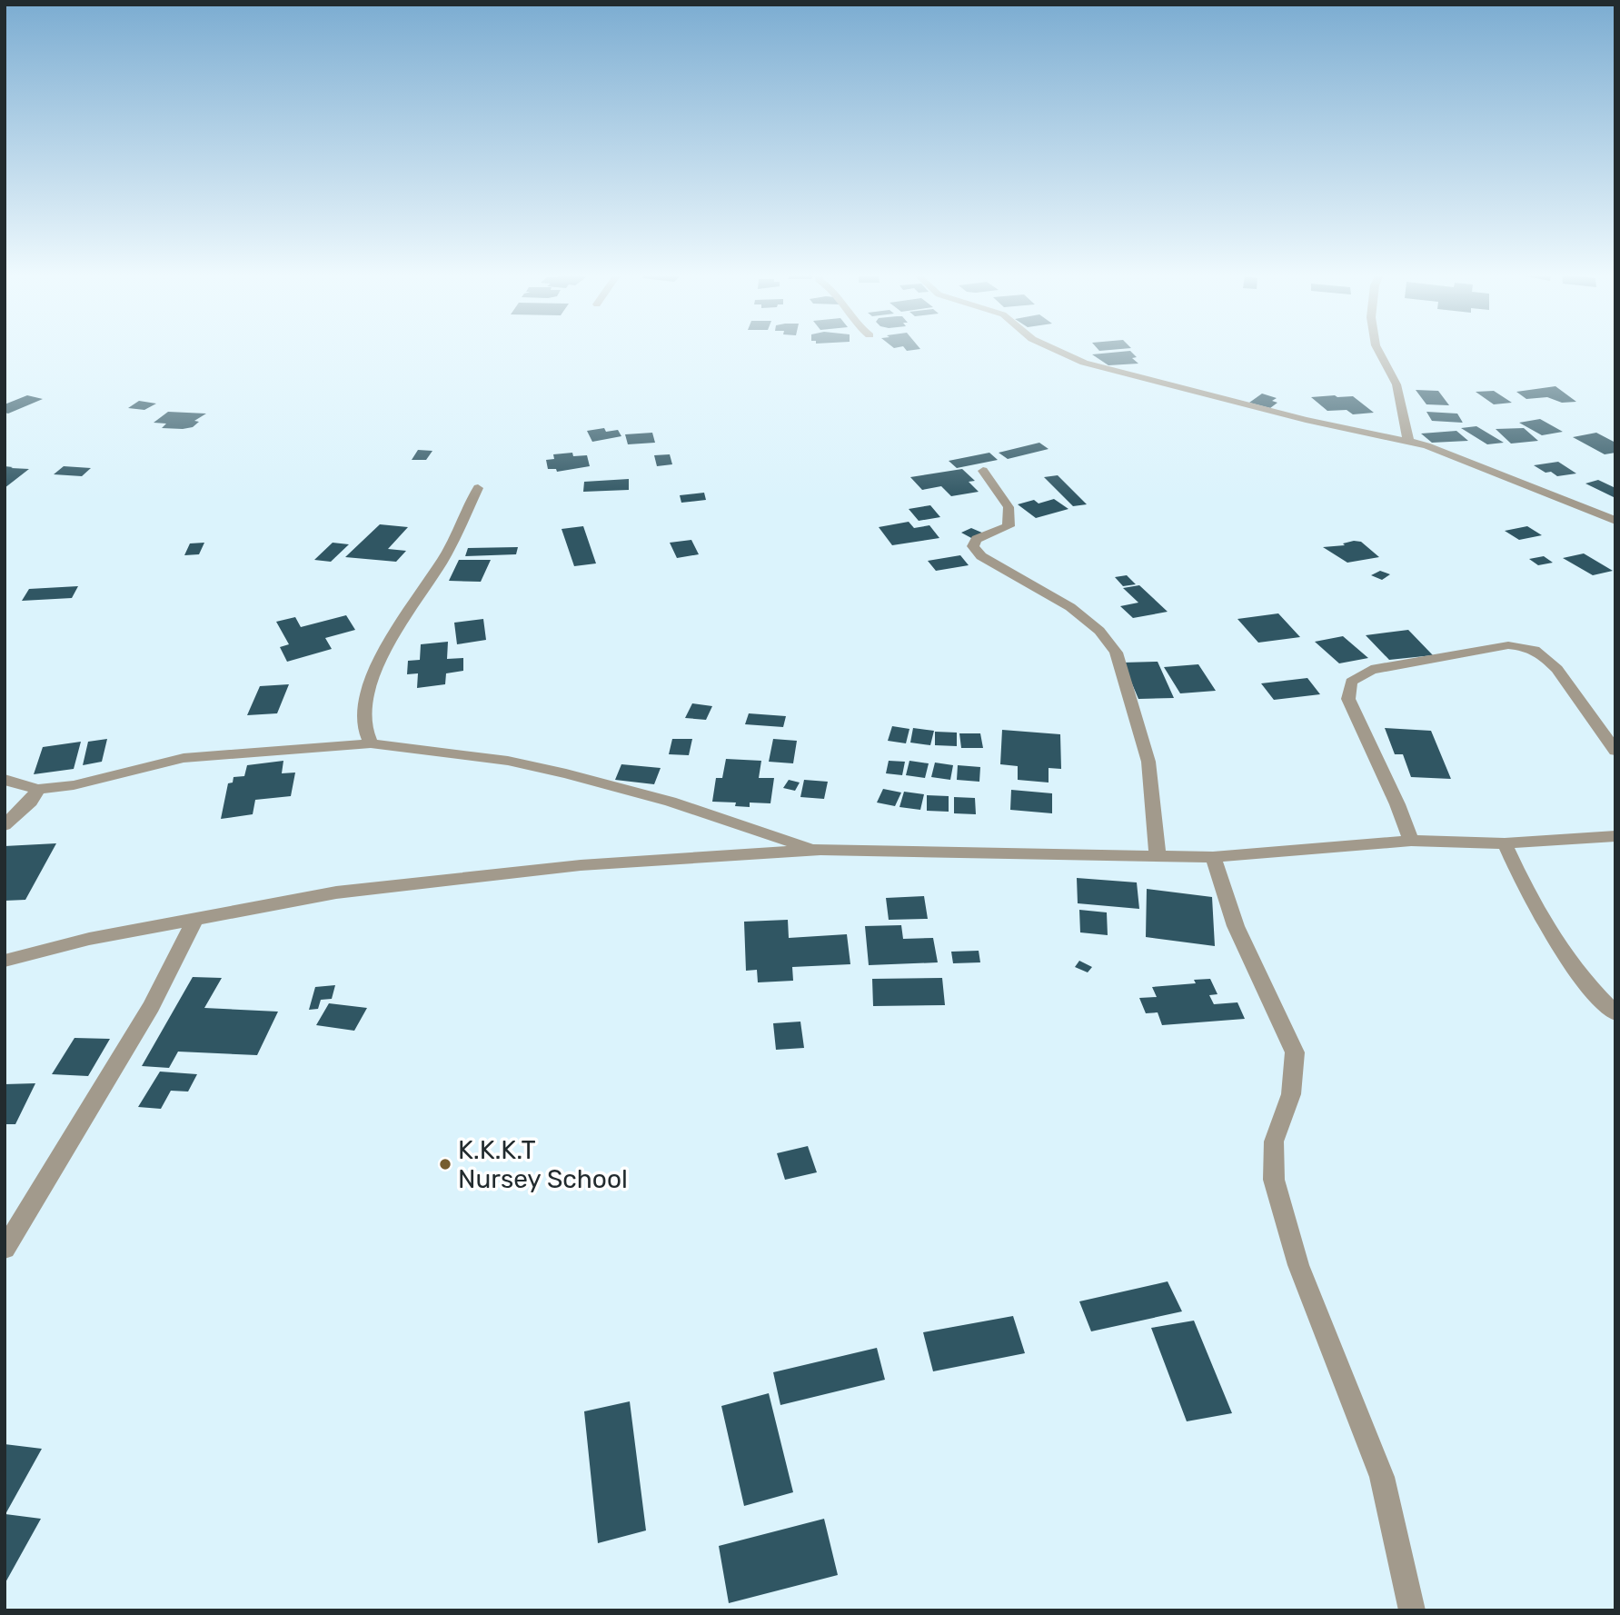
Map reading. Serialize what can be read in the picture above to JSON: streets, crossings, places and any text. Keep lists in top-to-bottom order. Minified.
{"places":["K.K.K.T Nursey School"]}
